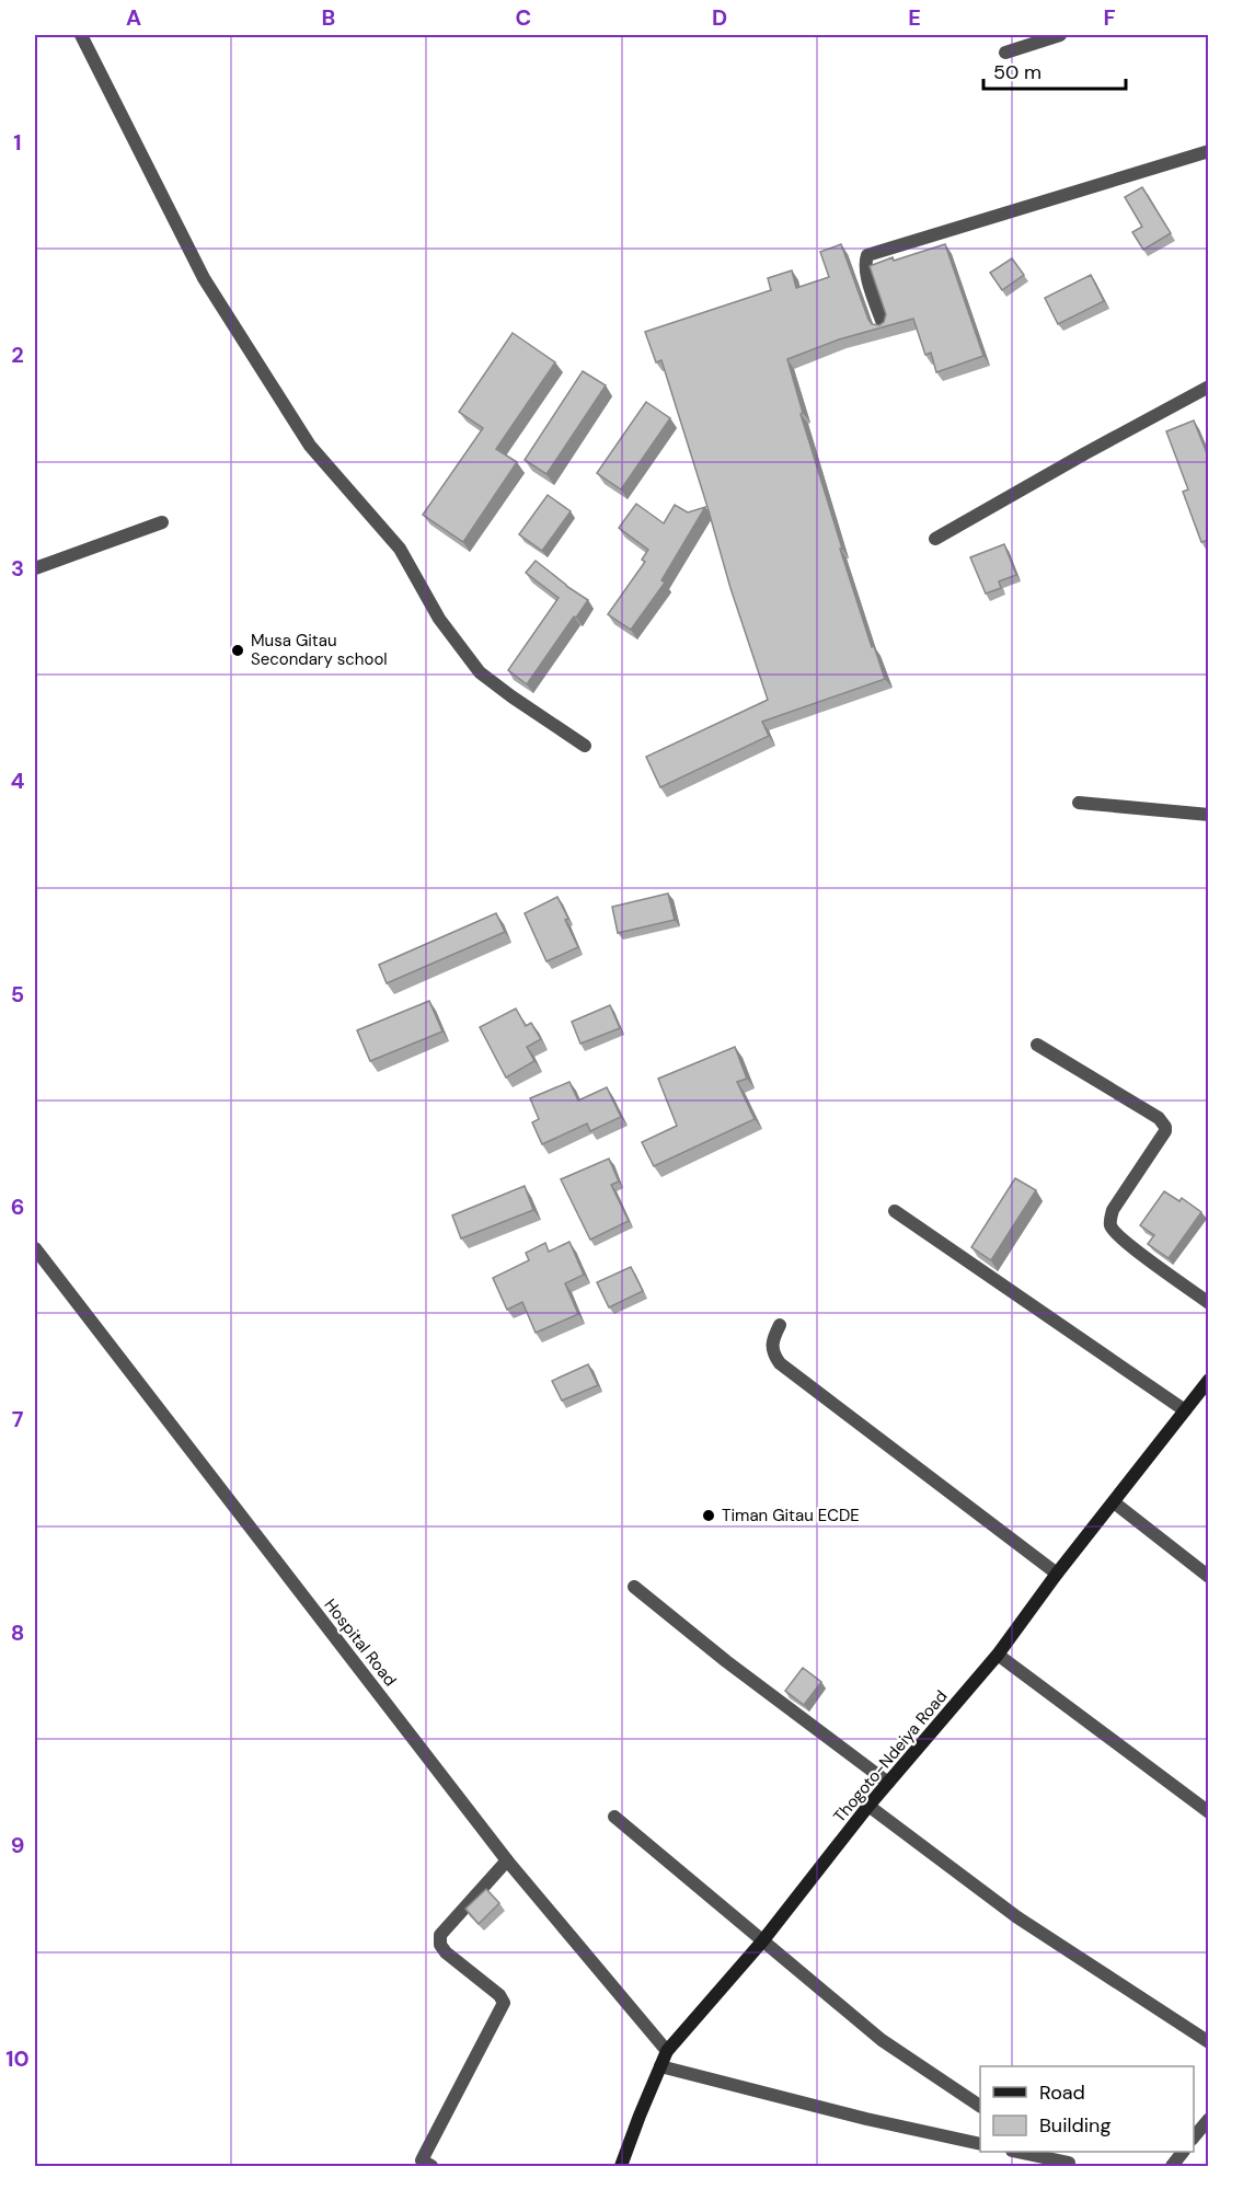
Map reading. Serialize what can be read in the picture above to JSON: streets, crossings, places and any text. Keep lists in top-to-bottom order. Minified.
{"streets":{"main road":["Thogoto-Ndeiya Road"],"street":["Hospital Road"]},"crossings":[["Hospital Road","Thogoto-Ndeiya Road"]],"places":["Musa Gitau Secondary school","Timan Gitau ECDE"],"legend":["Road","Building"],"scale_bar":"50 m","grid":{"columns":["A","B","C","D","E","F"],"rows":["1","2","3","4","5","6","7","8","9","10"]}}
